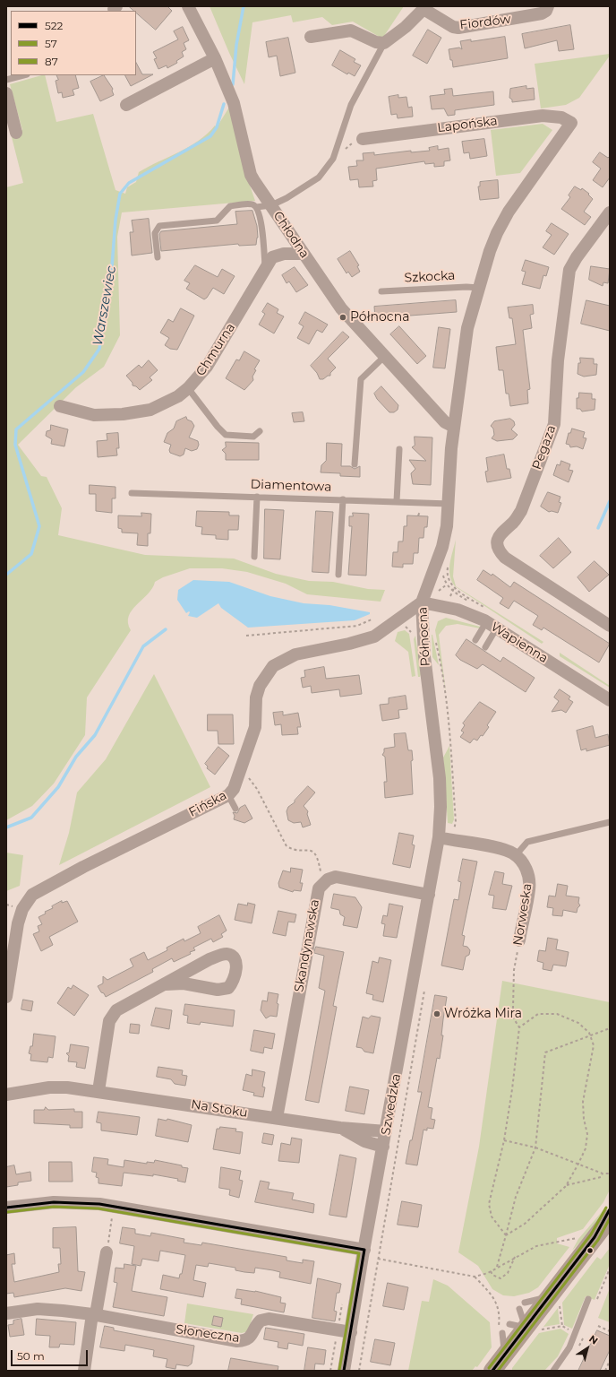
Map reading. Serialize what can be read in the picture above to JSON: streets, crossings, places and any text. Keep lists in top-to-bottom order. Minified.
{"streets":{"street":["Fiordów","Lapońska","Chłodna","Chmurna","Pegaza","Północna","Wapienna","Fińska","Norweska","Skandynawska","Szwedzka","Na Stoku","Słoneczna"],"lane":["Szkocka","Diamentowa"]},"crossings":[["Lapońska","Północna"],["Chłodna","Chmurna"],["Chłodna","Północna"],["Szkocka","Północna"],["Diamentowa","Północna"],["Północna","Wapienna"],["Północna","Fińska"],["Północna","Szwedzka"],["Wapienna","Fińska"],["Skandynawska","Szwedzka"],["Skandynawska","Na Stoku"],["Szwedzka","Na Stoku"],["Szwedzka","Słoneczna"]],"water":["Warszewiec"],"places":["Północna","Wróżka Mira"],"lines":["transit line 522","transit line 57","transit line 87"],"legend":["522","57","87"],"scale_bar":"50 m","north":"top right"}
